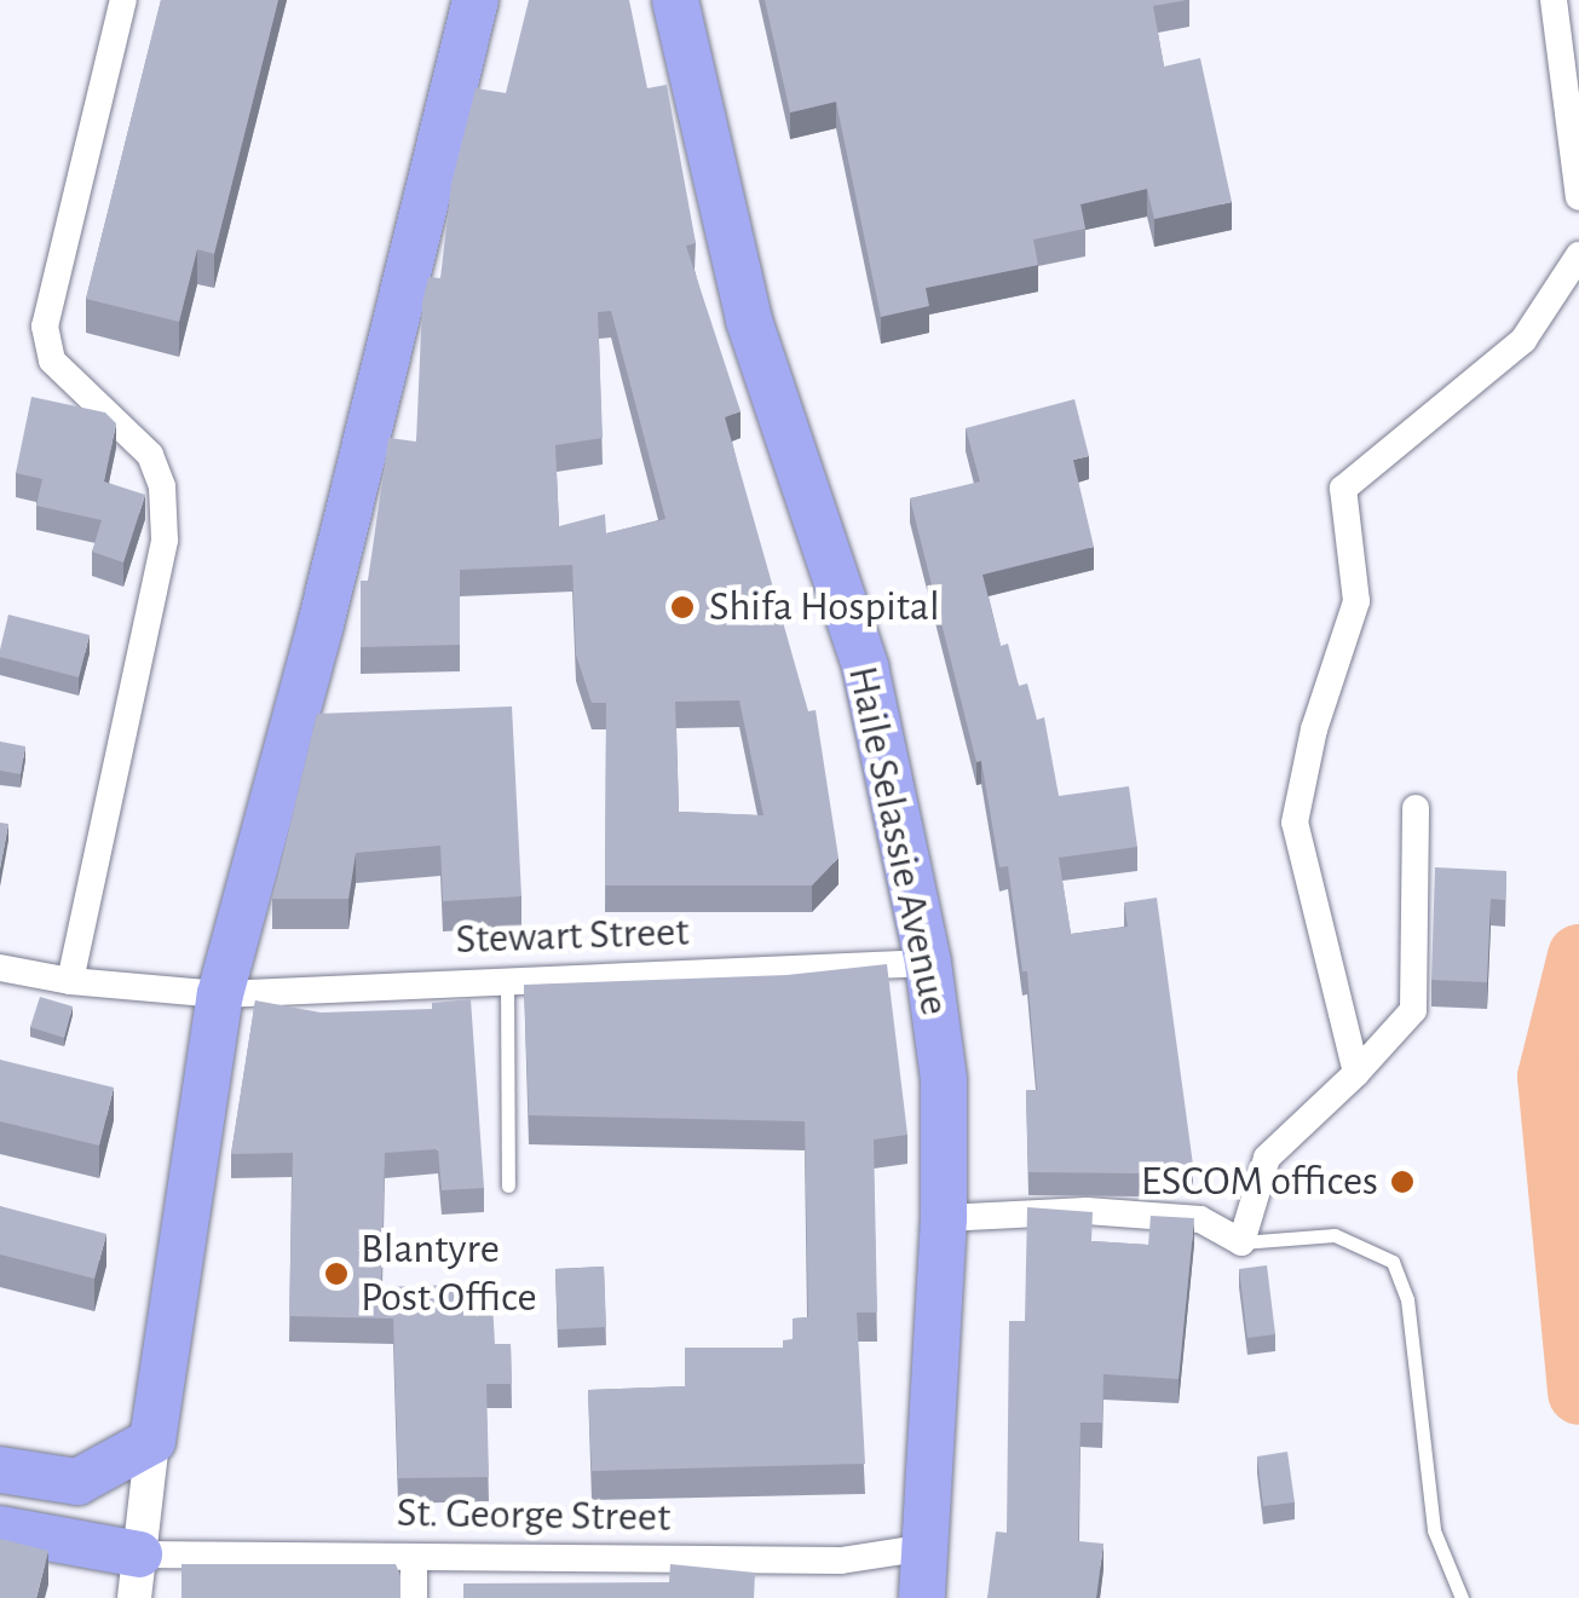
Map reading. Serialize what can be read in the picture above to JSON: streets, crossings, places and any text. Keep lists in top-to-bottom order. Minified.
{"streets":{"highway":["Haile Selassie Avenue"],"street":["Stewart Street","St. George Street"]},"crossings":[["Haile Selassie Avenue","Stewart Street"],["Haile Selassie Avenue","St. George Street"]],"places":["Shifa Hospital","ESCOM offices","Blantyre Post Office"]}
